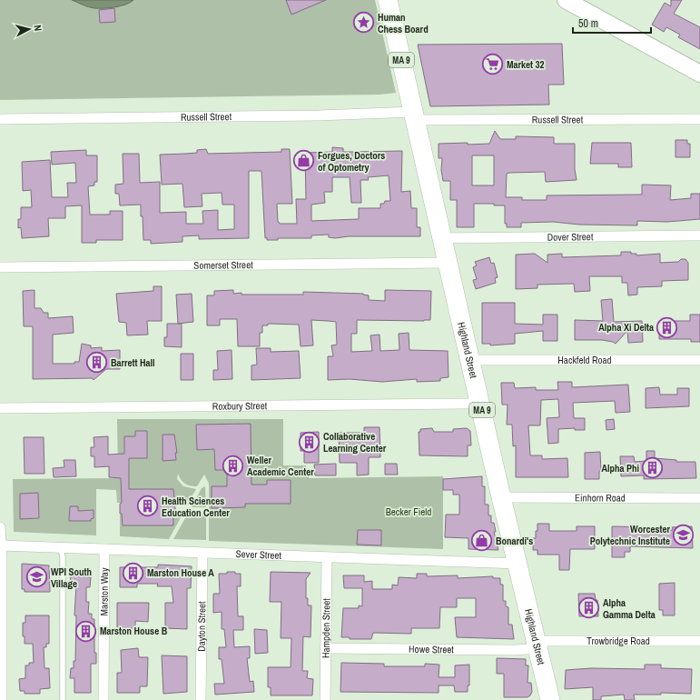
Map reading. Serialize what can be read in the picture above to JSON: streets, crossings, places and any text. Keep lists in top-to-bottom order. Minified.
{"streets":{"highway":["MA 9","Highland Street"],"street":["Russell Street","Dover Street","Somerset Street","Hackfeld Road","Roxbury Street","Einhorn Road","Sever Street","Marston Way","Dayton Street","Hampden Street","Trowbridge Road","Howe Street"]},"crossings":[["Russell Street","Highland Street"],["Dover Street","Highland Street"],["Somerset Street","Highland Street"],["Highland Street","Hackfeld Road"],["Highland Street","Roxbury Street"],["Highland Street","Einhorn Road"],["Highland Street","Sever Street"],["Highland Street","Trowbridge Road"],["Highland Street","Howe Street"],["Sever Street","Marston Way"],["Sever Street","Dayton Street"],["Sever Street","Hampden Street"],["Hampden Street","Howe Street"],["Trowbridge Road","Howe Street"]],"parks":["Becker Field"],"places":{"place":["Human Chess Board"],"supermarket":["Market 32"],"shop":["Forgues, Doctors of Optometry","Bonardi's"],"building":["Alpha Xi Delta","Barrett Hall","Collaborative Learning Center","Weller Academic Center","Alpha Phi","Health Sciences Education Center","Marston House A","Alpha Gamma Delta","Marston House B"],"school or university":["Worcester Polytechnic Institute","WPI South Village"]},"scale_bar":"50 m","north":"right"}
